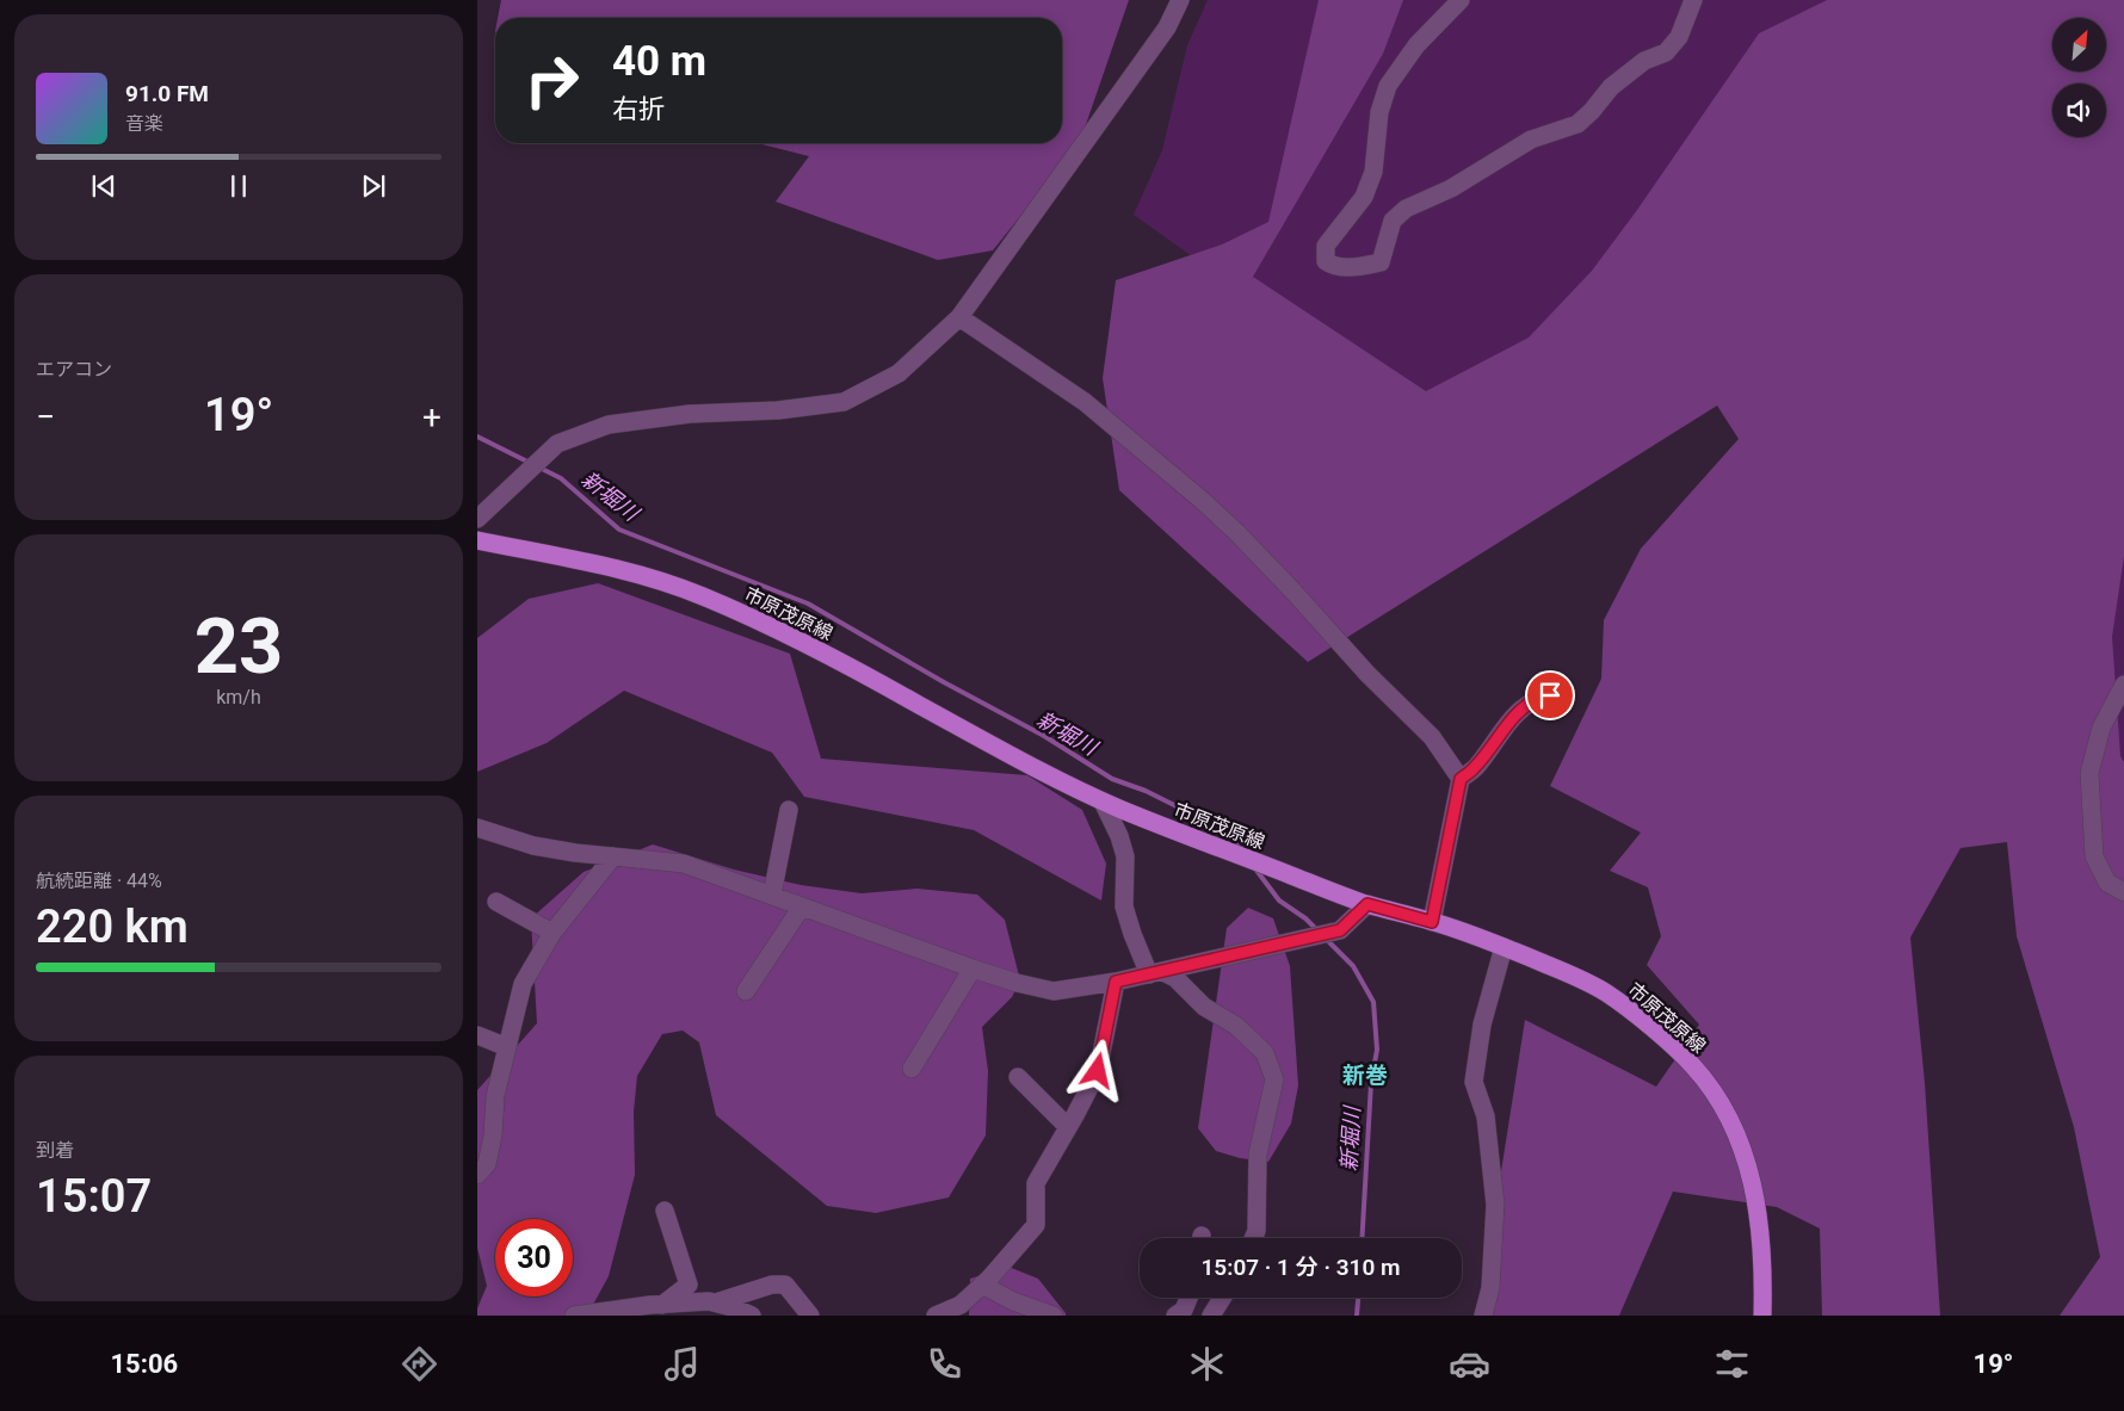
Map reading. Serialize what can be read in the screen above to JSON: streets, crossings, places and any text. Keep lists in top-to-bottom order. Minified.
{"streets":{"main road":["市原茂原線"]},"districts":["新巻"],"water":["新堀川"],"north":"top right","page":{"turn":["40 m","右折"],"song":["91.0 FM","音楽"],"tile":["エアコン",["23","km/h"],["航続距離 · 44%","220 km"],["到着","15:07"]],"heat":["−","19°","+"],"limit":"30","trip":"15:07 · 1 分 · 310 m","tabs":["15:06","19°"]}}
